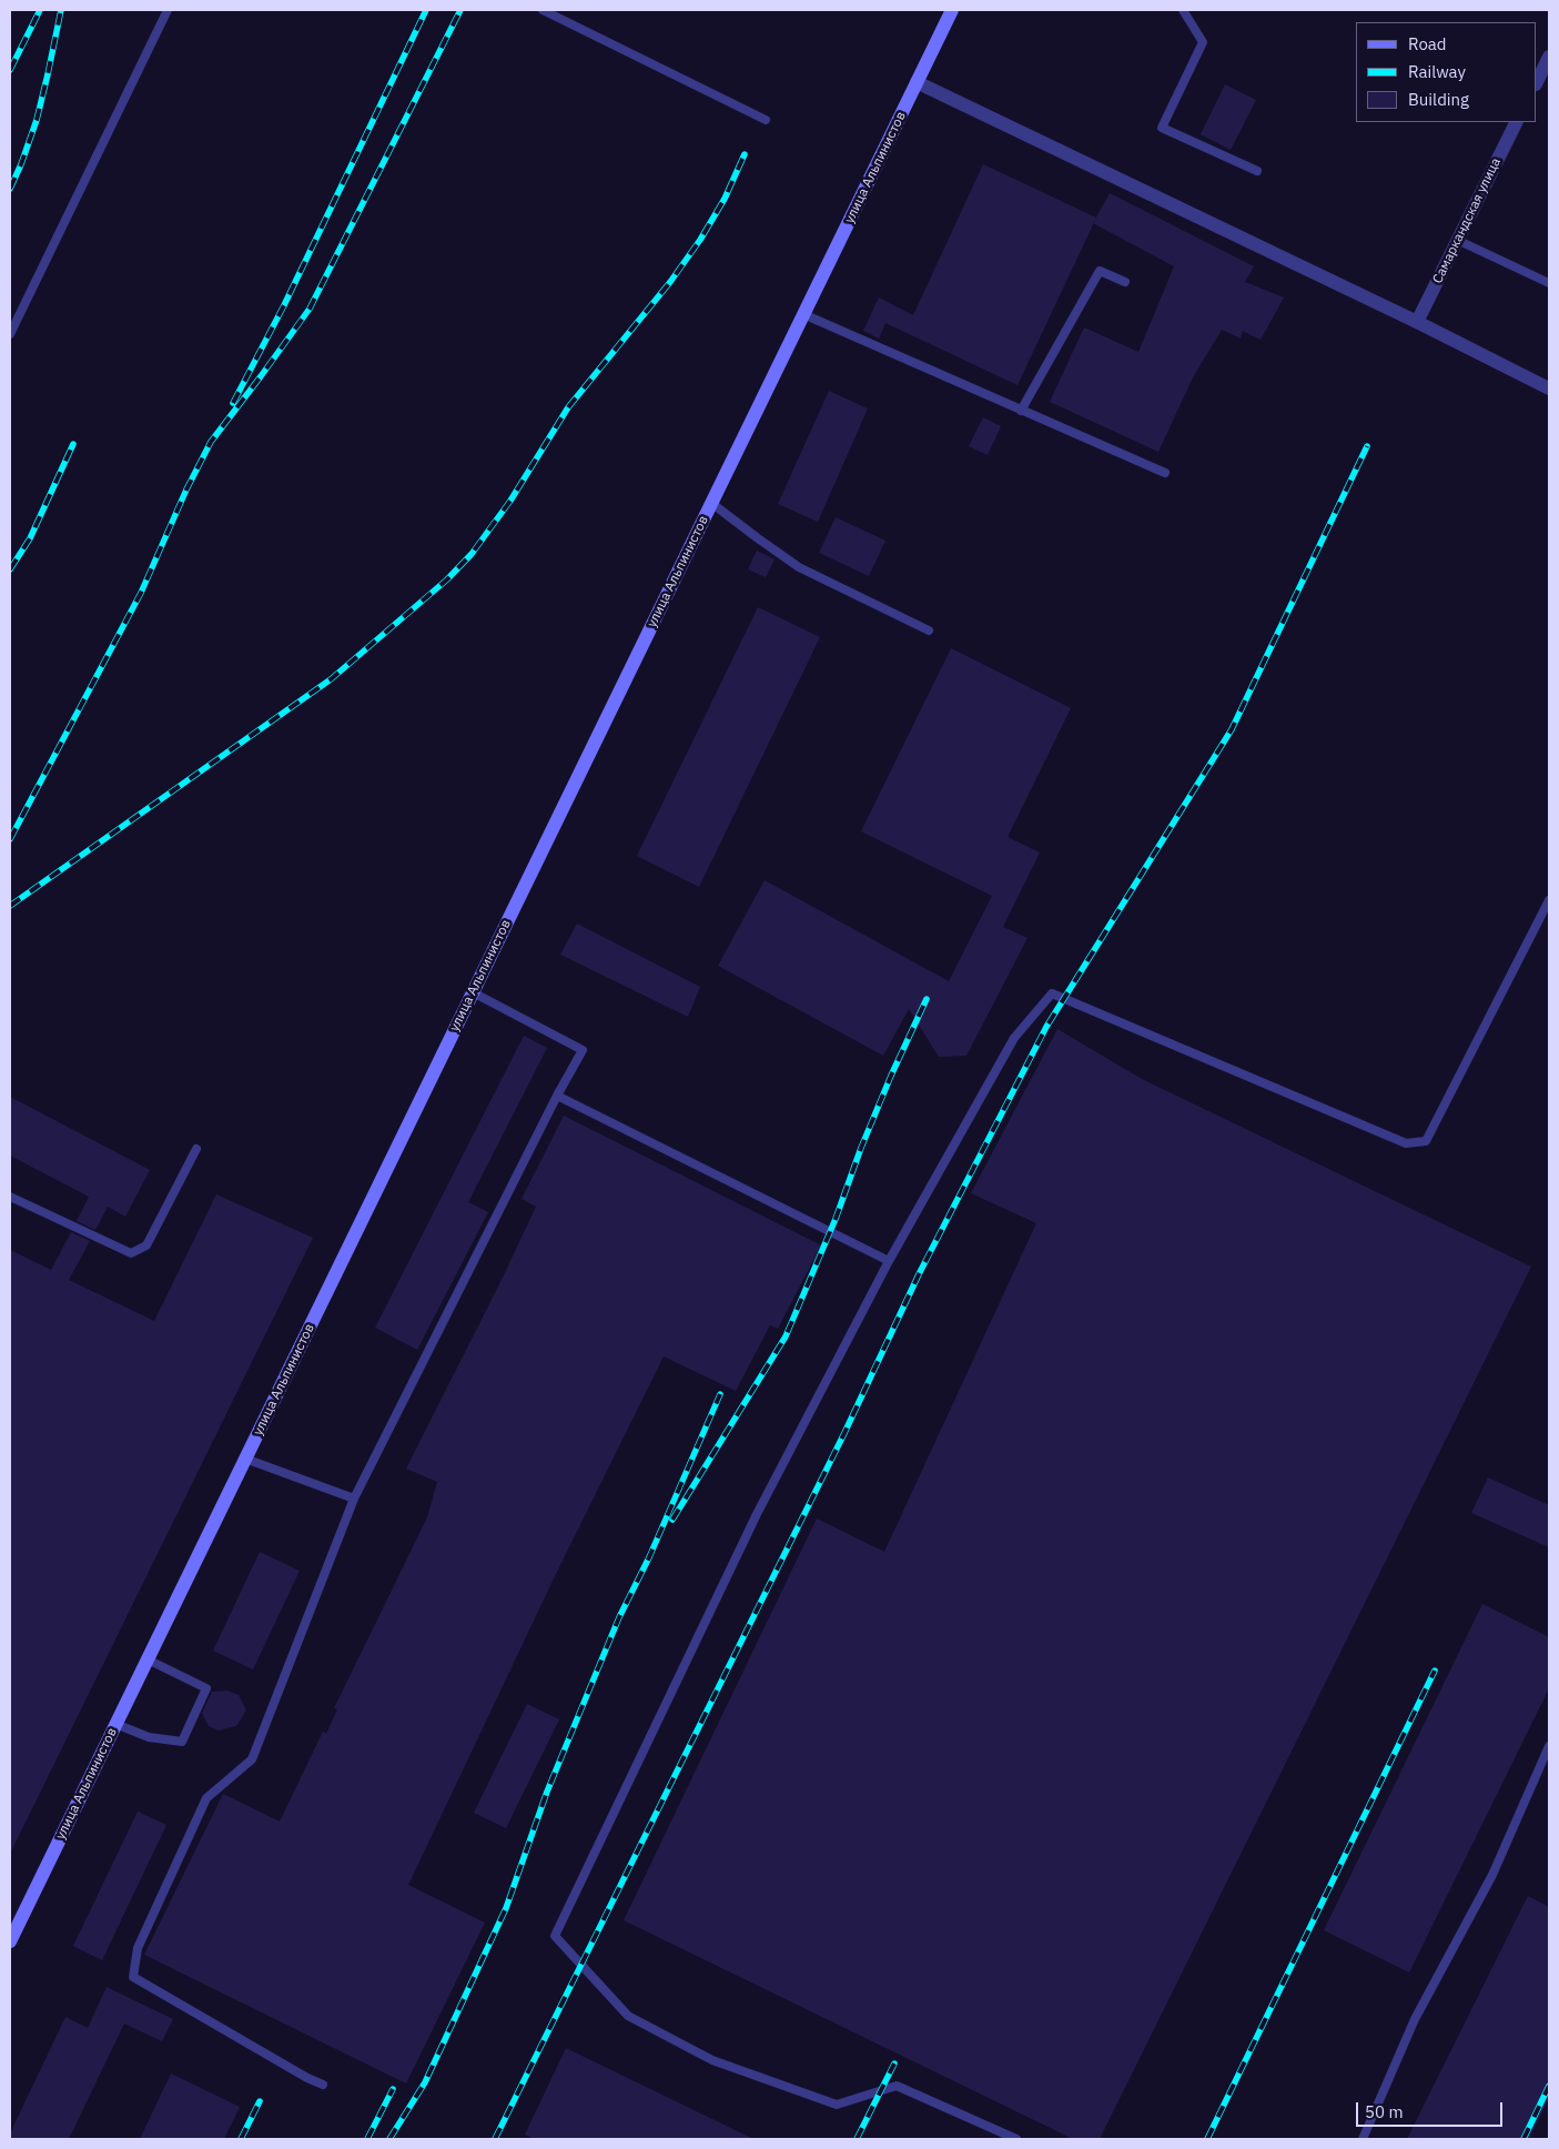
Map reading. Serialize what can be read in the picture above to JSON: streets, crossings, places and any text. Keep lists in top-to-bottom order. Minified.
{"streets":{"main road":["улица Альпинистов"],"street":["Самаркандская улица"]},"legend":["Road","Railway","Building"],"scale_bar":"50 m"}
